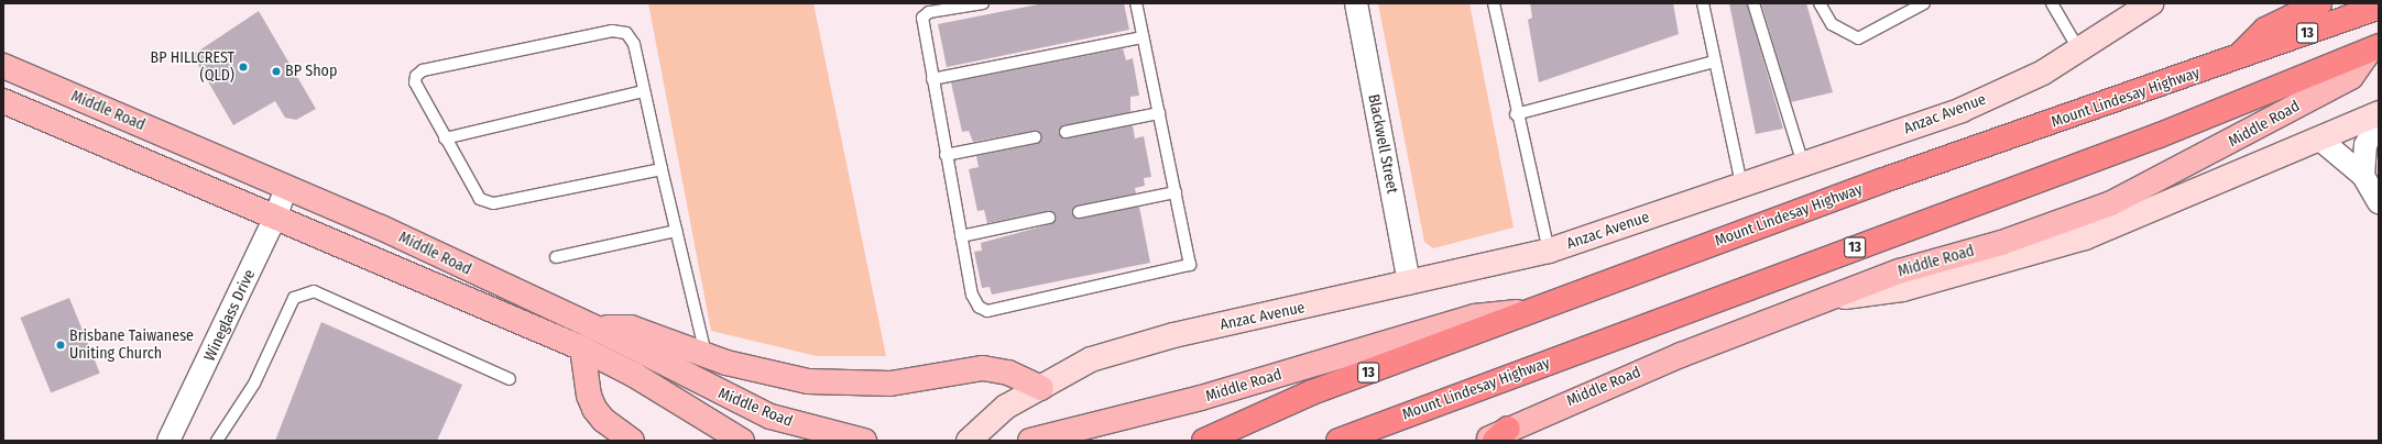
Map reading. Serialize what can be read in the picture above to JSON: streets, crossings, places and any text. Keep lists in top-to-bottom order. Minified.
{"streets":{"highway":["13","Mount Lindesay Highway"],"main road":["Middle Road","Anzac Avenue"],"street":["Blackwell Street","Wineglass Drive"]},"crossings":[["Mount Lindesay Highway","Middle Road"],["Middle Road","Wineglass Drive"],["Anzac Avenue","Blackwell Street"]],"places":["BP HILLCREST (QLD)","BP Shop","Brisbane Taiwanese Uniting Church"]}
